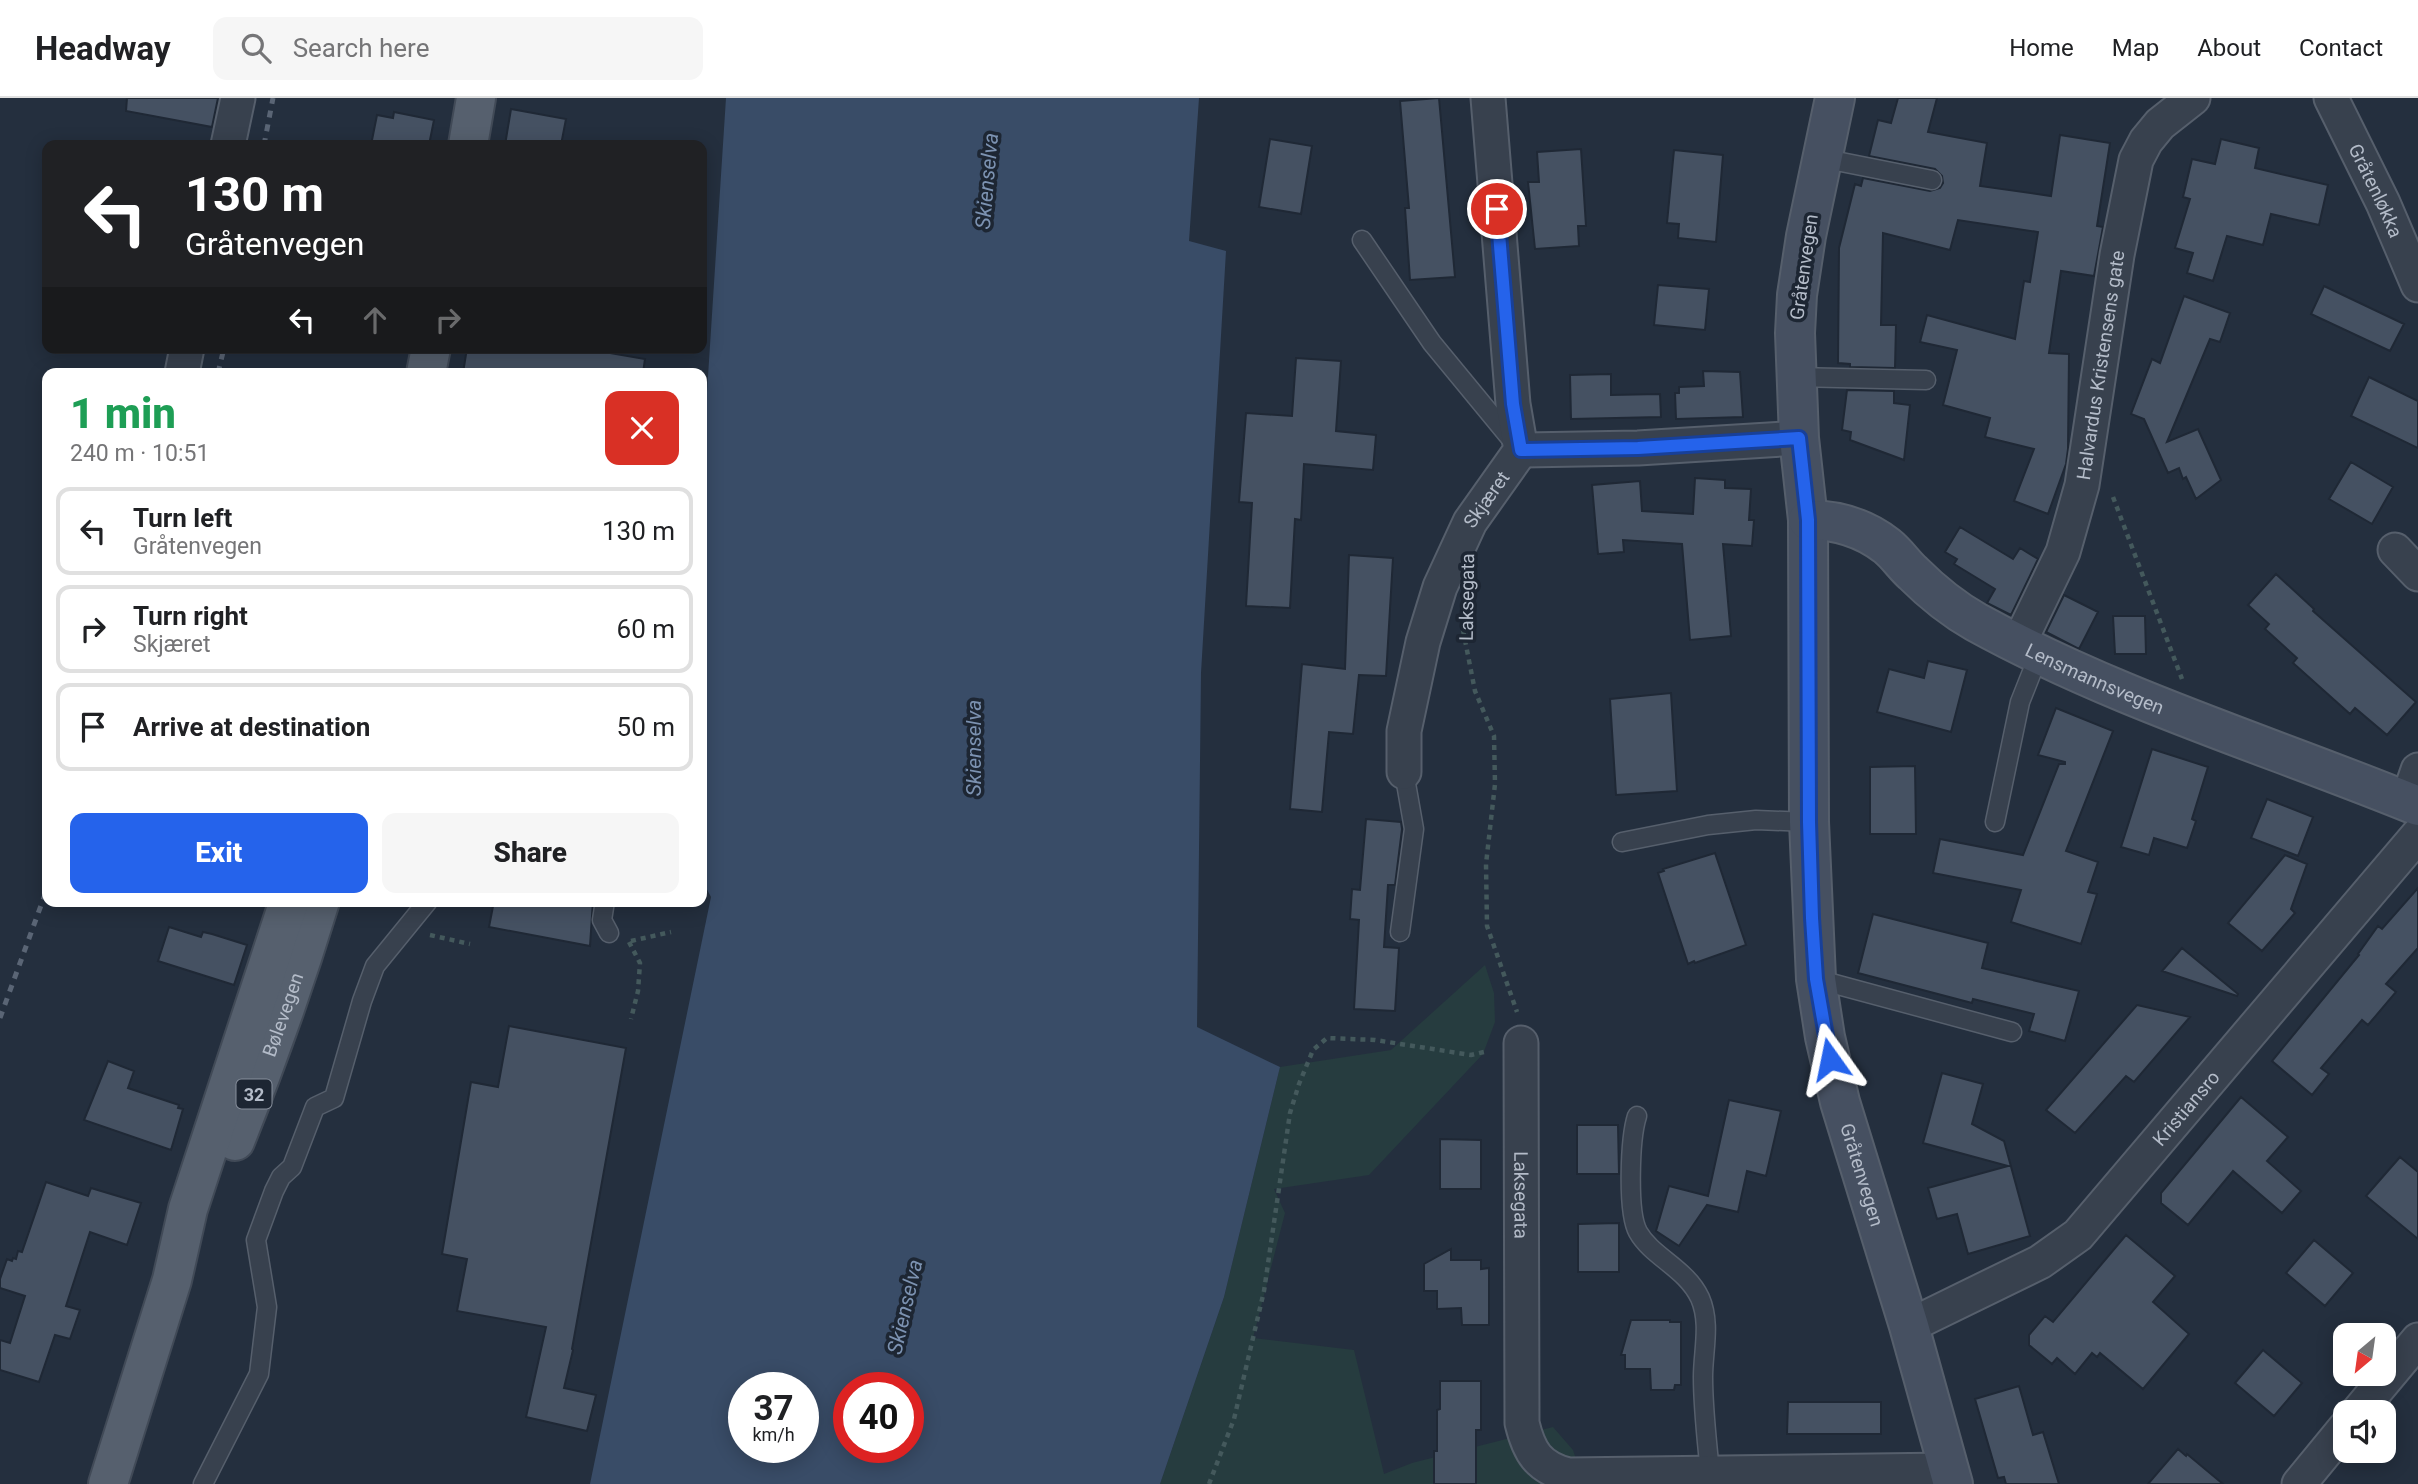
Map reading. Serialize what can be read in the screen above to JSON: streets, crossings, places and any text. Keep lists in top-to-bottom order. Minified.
{"streets":{"main road":["Bølevegen","32"],"street":["Gråtenløkka","Gråtenvegen","Halvardus Kristensens gate","Skjæret","Laksegata","Lensmannsvegen","Kristiansro"]},"crossings":[["Gråtenvegen","Laksegata"],["Gråtenvegen","Lensmannsvegen"],["Gråtenvegen","Kristiansro"],["Halvardus Kristensens gate","Lensmannsvegen"],["Lensmannsvegen","Kristiansro"]],"water":["Skienselva"],"north":"bottom left","page":{"header":"Headway","search":"Search here","nav":["Home","Map","About","Contact"],"turn":["130 m","Gråtenvegen"],"heading":["1 min","240 m · 10:51"],"list":[{"name":"Turn left","note":"Gråtenvegen","value":"130 m"},{"name":"Turn right","note":"Skjæret","value":"60 m"},{"name":"Arrive at destination","value":"50 m"}],"buttons":["Exit","Share"],"speed":"37 km/h","limit":"40"}}
